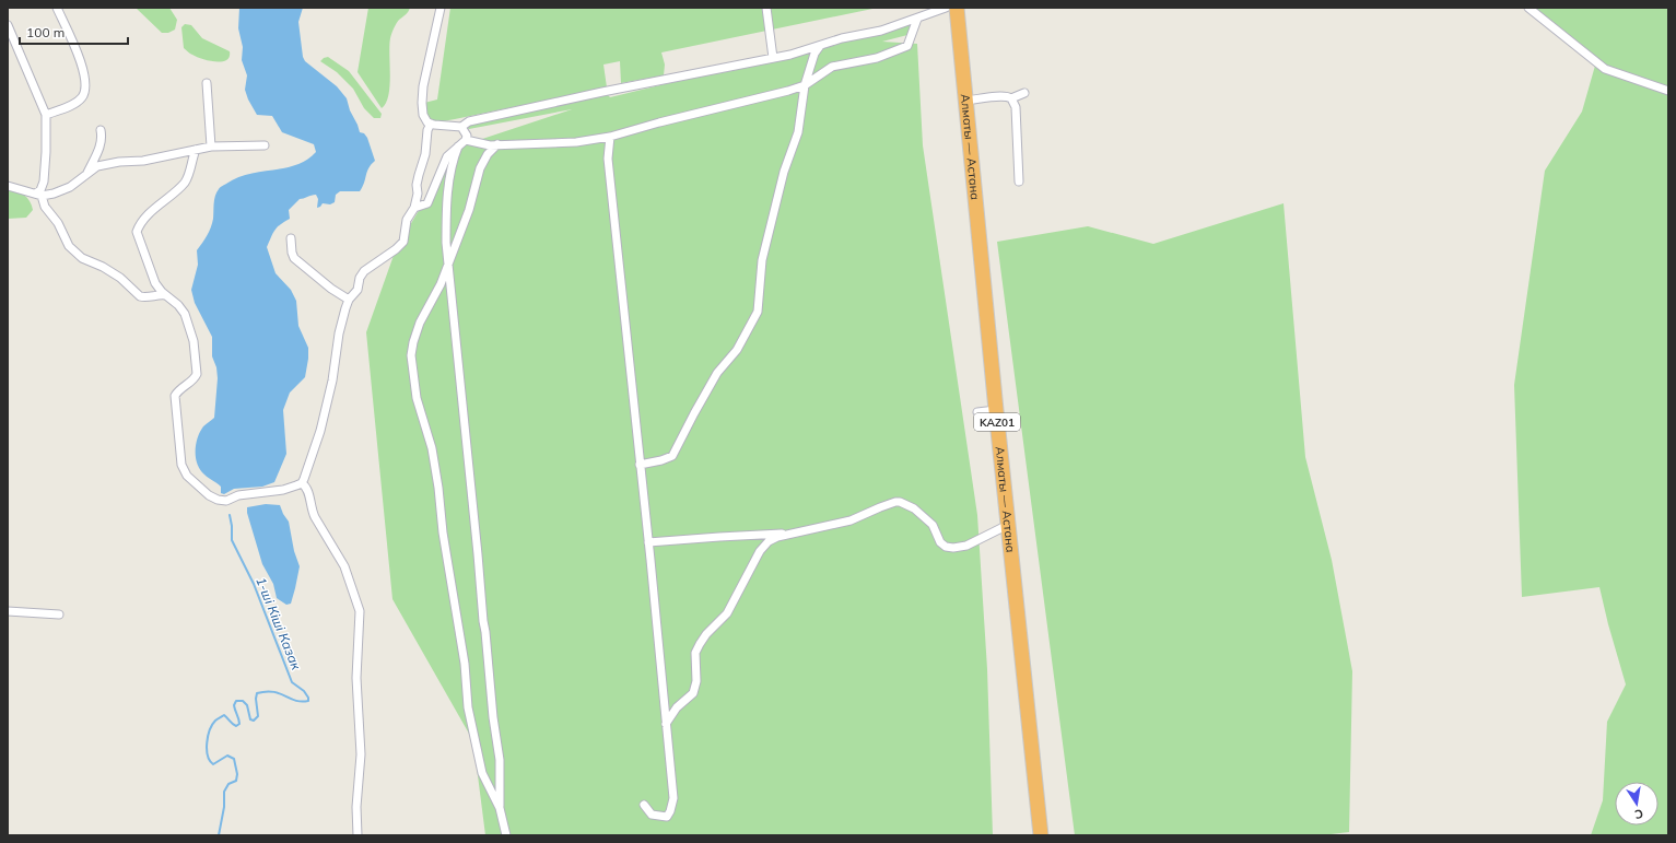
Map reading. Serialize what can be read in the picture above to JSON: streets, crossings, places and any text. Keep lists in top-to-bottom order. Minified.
{"streets":{"highway":["Алматы — Астана","KАZ01"]},"water":["1-ші Кіші Казак"],"scale_bar":"100 m","north":"bottom"}
